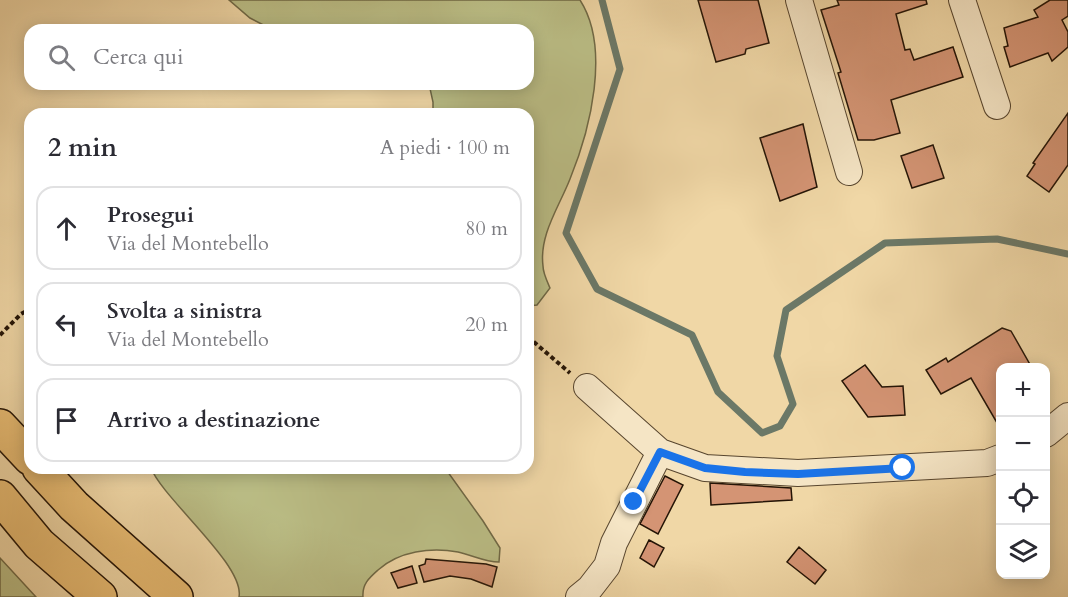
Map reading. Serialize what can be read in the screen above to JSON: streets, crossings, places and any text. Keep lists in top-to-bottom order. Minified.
{"page":{"search":"Cerca qui","heading":["2 min","A piedi · 100 m"],"list":[["Prosegui","Via del Montebello","80 m"],["Svolta a sinistra","Via del Montebello","20 m"],"Arrivo a destinazione"],"map_buttons":["+","−"]}}
